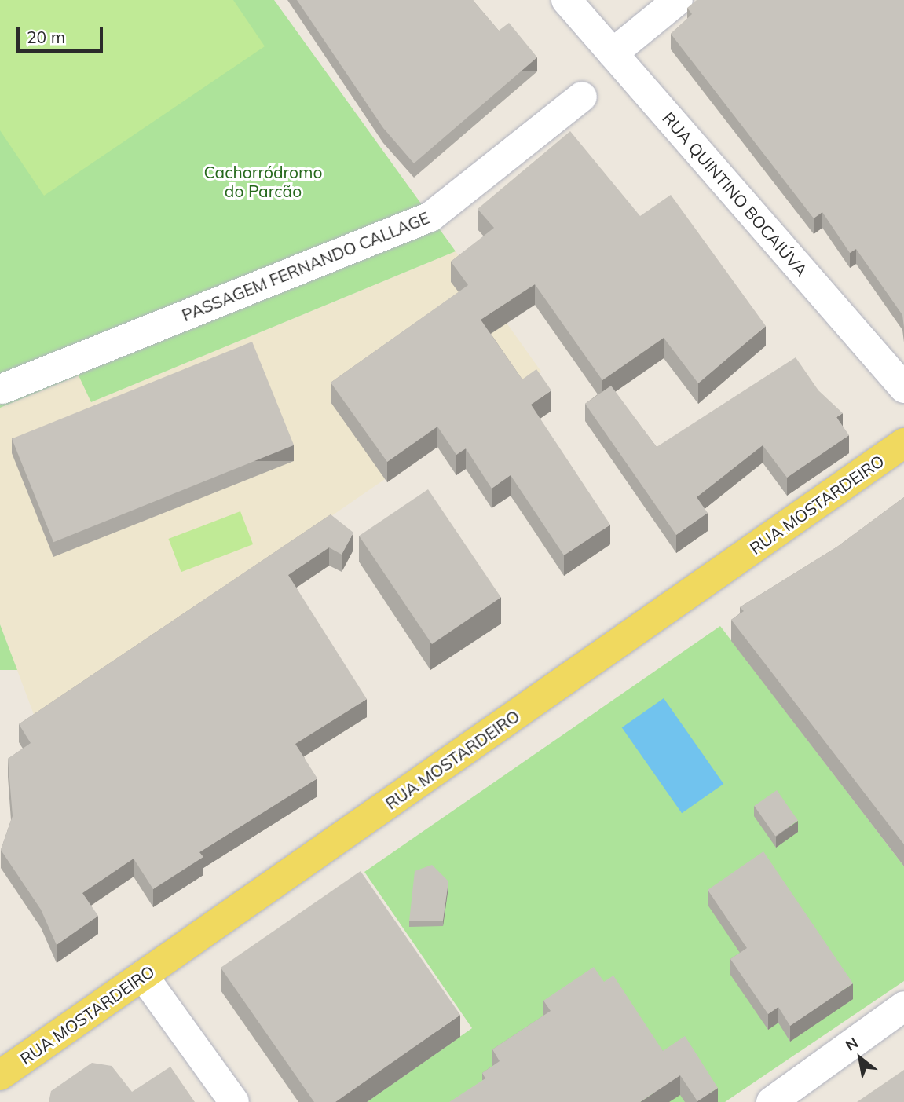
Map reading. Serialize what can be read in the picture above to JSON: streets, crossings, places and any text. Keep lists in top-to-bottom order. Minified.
{"streets":{"main road":["RUA MOSTARDEIRO"],"street":["RUA QUINTINO BOCAIÚVA","PASSAGEM FERNANDO CALLAGE"]},"parks":["Cachorródromo do Parcão"],"scale_bar":"20 m","north":"top left"}
